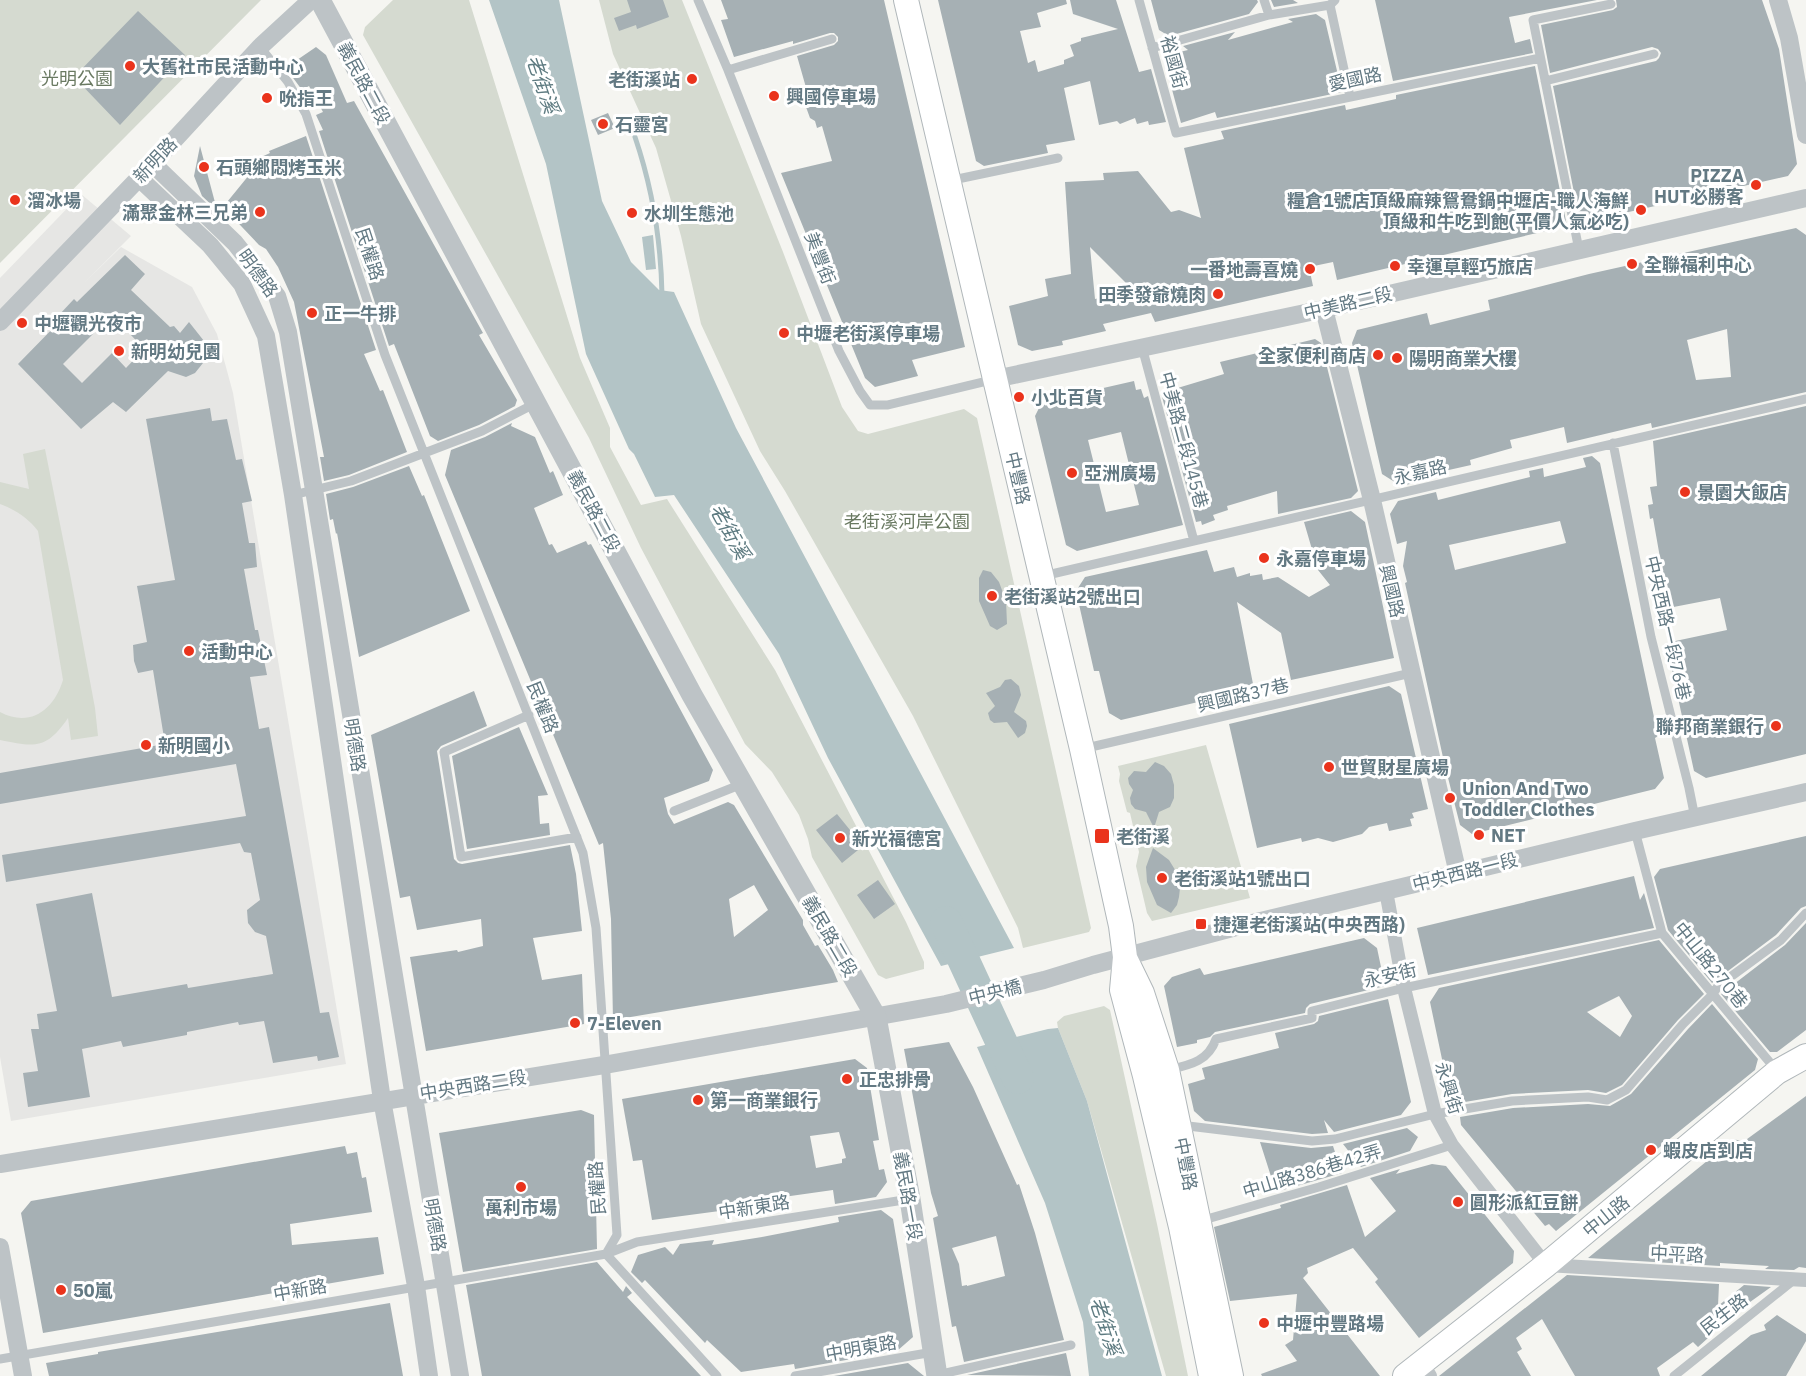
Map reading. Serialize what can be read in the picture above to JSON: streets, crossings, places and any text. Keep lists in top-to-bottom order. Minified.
{"streets":{"main road":["中豐路","中山路"],"street":["義民路二段","新明路","明德路","中美路二段","興國路","中央西路一段","中央橋","中央西路二段","永興街","義民路一段","中平路"],"lane":["裕國街","愛國路","民權路","美豐街","中美路二段145巷","永嘉路","中央西路一段76巷","興國路37巷","中山路270巷","永安街","中山路386巷42弄","中新東路","中新路","民生路","中明東路"]},"crossings":[["裕國街","愛國路"],["義民路二段","中央西路二段"],["義民路二段","義民路一段"],["新明路","民權路"],["新明路","明德路"],["民權路","中央西路二段"],["民權路","中新東路"],["民權路","中新路"],["美豐街","中美路二段"],["美豐街","中豐路"],["明德路","中央西路二段"],["明德路","中新路"],["中美路二段","中美路二段145巷"],["中美路二段","中豐路"],["中美路二段","興國路"],["中美路二段145巷","永嘉路"],["永嘉路","中豐路"],["永嘉路","興國路"],["永嘉路","中央西路一段76巷"],["中豐路","興國路37巷"],["中豐路","中央西路一段"],["中豐路","永安街"],["中豐路","中央橋"],["中豐路","中山路386巷42弄"],["興國路","興國路37巷"],["興國路","中央西路一段"],["中央西路一段76巷","中央西路一段"],["中央西路一段","中山路270巷"],["中央西路一段","中央橋"],["中央西路一段","永興街"],["中山路270巷","永安街"],["中山路270巷","中山路"],["永安街","永興街"],["中央橋","中央西路二段"],["中央西路二段","義民路一段"],["永興街","中山路386巷42弄"],["永興街","中山路"],["永興街","中平路"],["義民路一段","中新東路"],["義民路一段","中明東路"],["中新東路","中新路"],["中山路","中平路"],["中平路","民生路"]],"water":["老街溪"],"parks":["光明公園","老街溪河岸公園"],"places":{"other":["大舊社市民活動中心","老街溪站","興國停車場","吮指王","石靈宮","石頭鄉悶烤玉米","PIZZA HUT必勝客","溜冰場","糧倉1號店頂級麻辣鴛鴦鍋中壢店-職人海鮮 頂級和牛吃到飽(平價人氣必吃)","滿聚金林三兄弟","水圳生態池","全聯福利中心","幸運草輕巧旅店","一番地壽喜燒","田季發爺燒肉","正一牛排","中壢觀光夜市","中壢老街溪停車場","新明幼兒園","全家便利商店","陽明商業大樓","小北百貨","亞洲廣場","景園大飯店","永嘉停車場","老街溪站2號出口","活動中心","聯邦商業銀行","新明國小","世貿財星廣場","Union And Two Toddler Clothes","NET","新光福德宮","老街溪站1號出口","7-Eleven","正忠排骨","第一商業銀行","蝦皮店到店","萬利市場","圓形派紅豆餅","50嵐","中壢中豐路場"],"transit":["老街溪","捷運老街溪站(中央西路)"]}}
